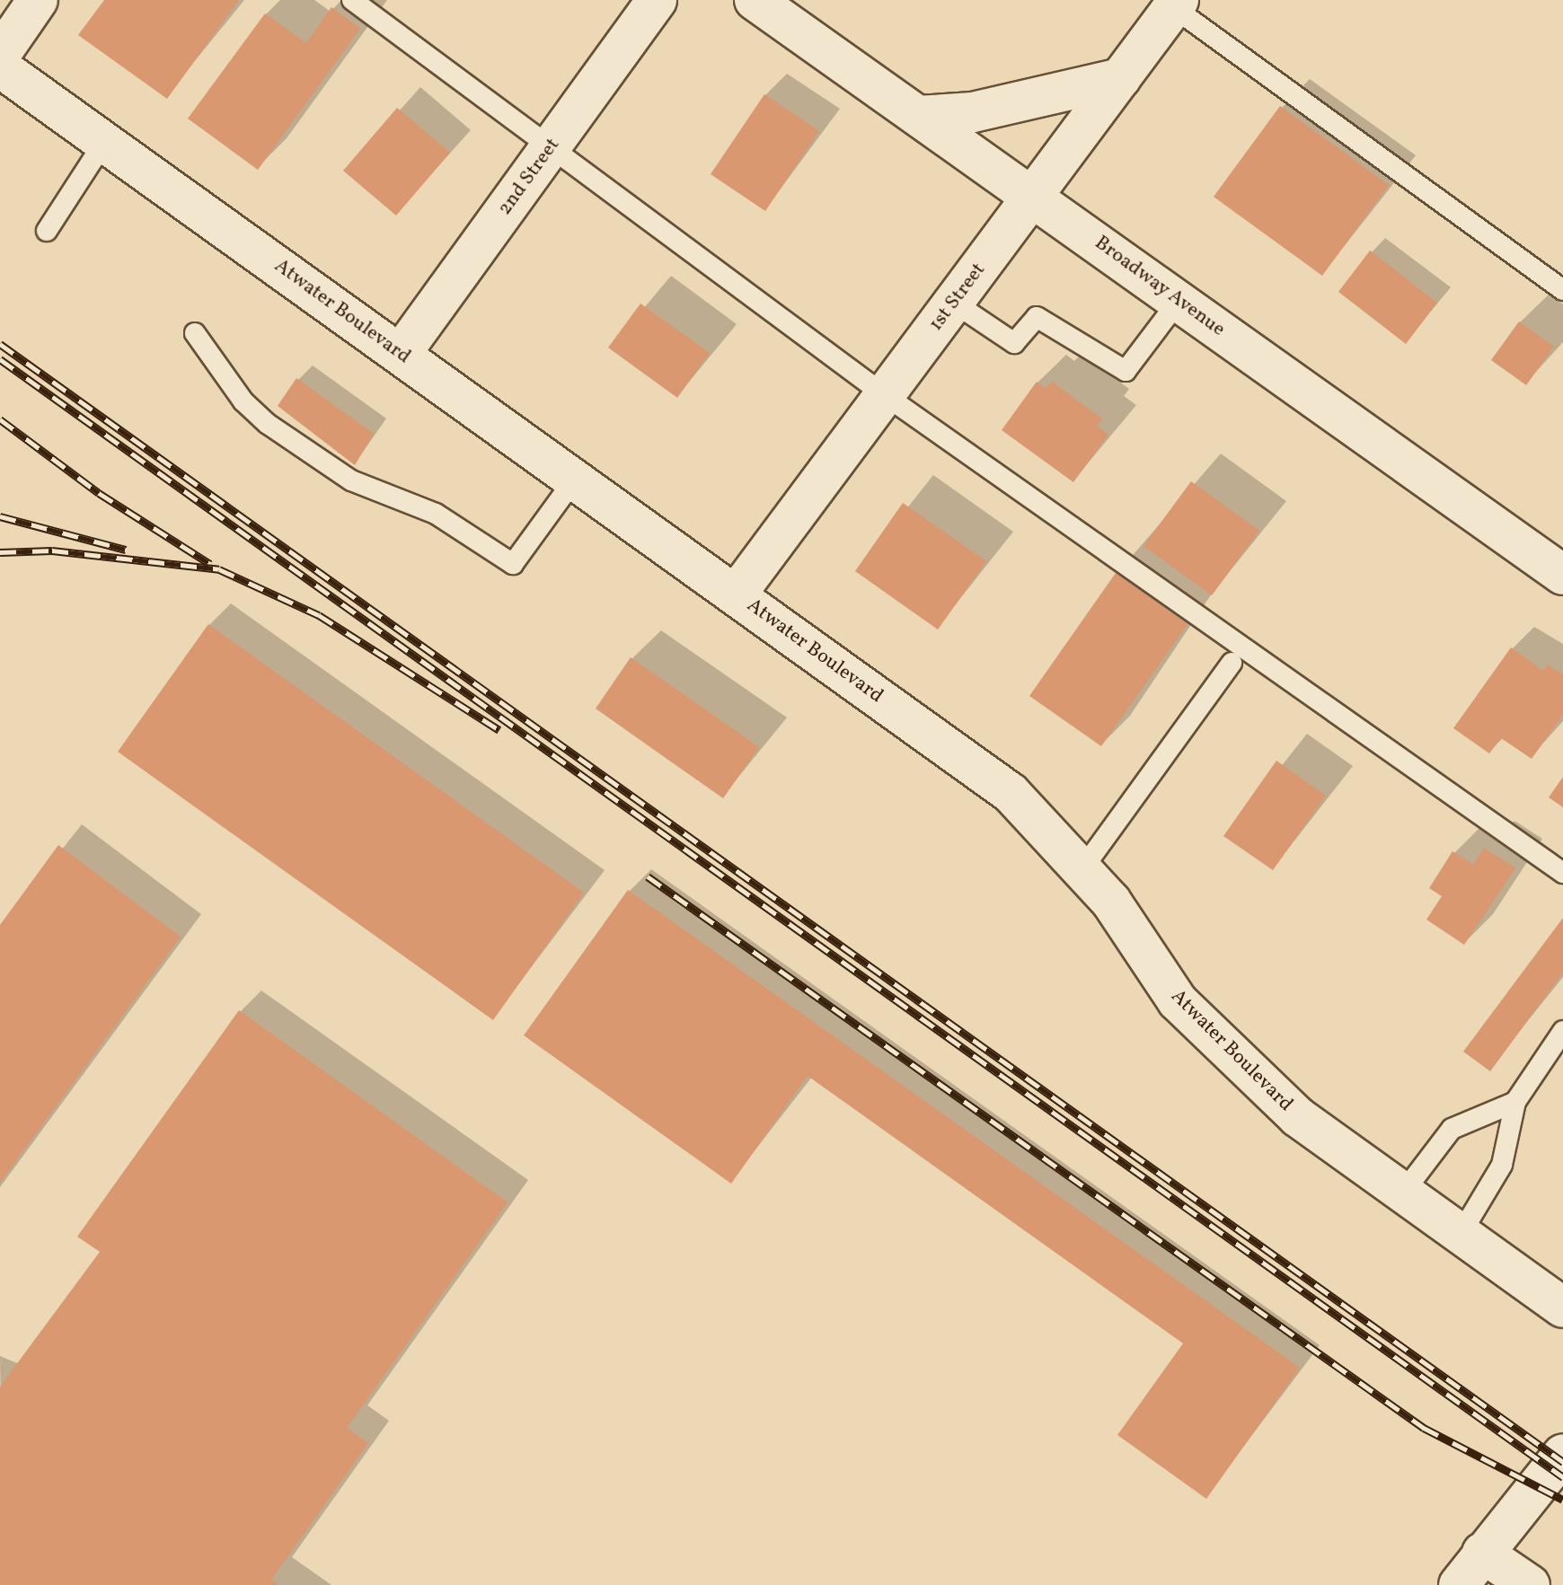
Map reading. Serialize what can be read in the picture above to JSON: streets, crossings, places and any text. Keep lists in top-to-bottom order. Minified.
{"streets":{"street":["2nd Street","Broadway Avenue","1st Street","Atwater Boulevard"]},"crossings":[["2nd Street","Atwater Boulevard"],["Broadway Avenue","1st Street"],["1st Street","Atwater Boulevard"]]}
